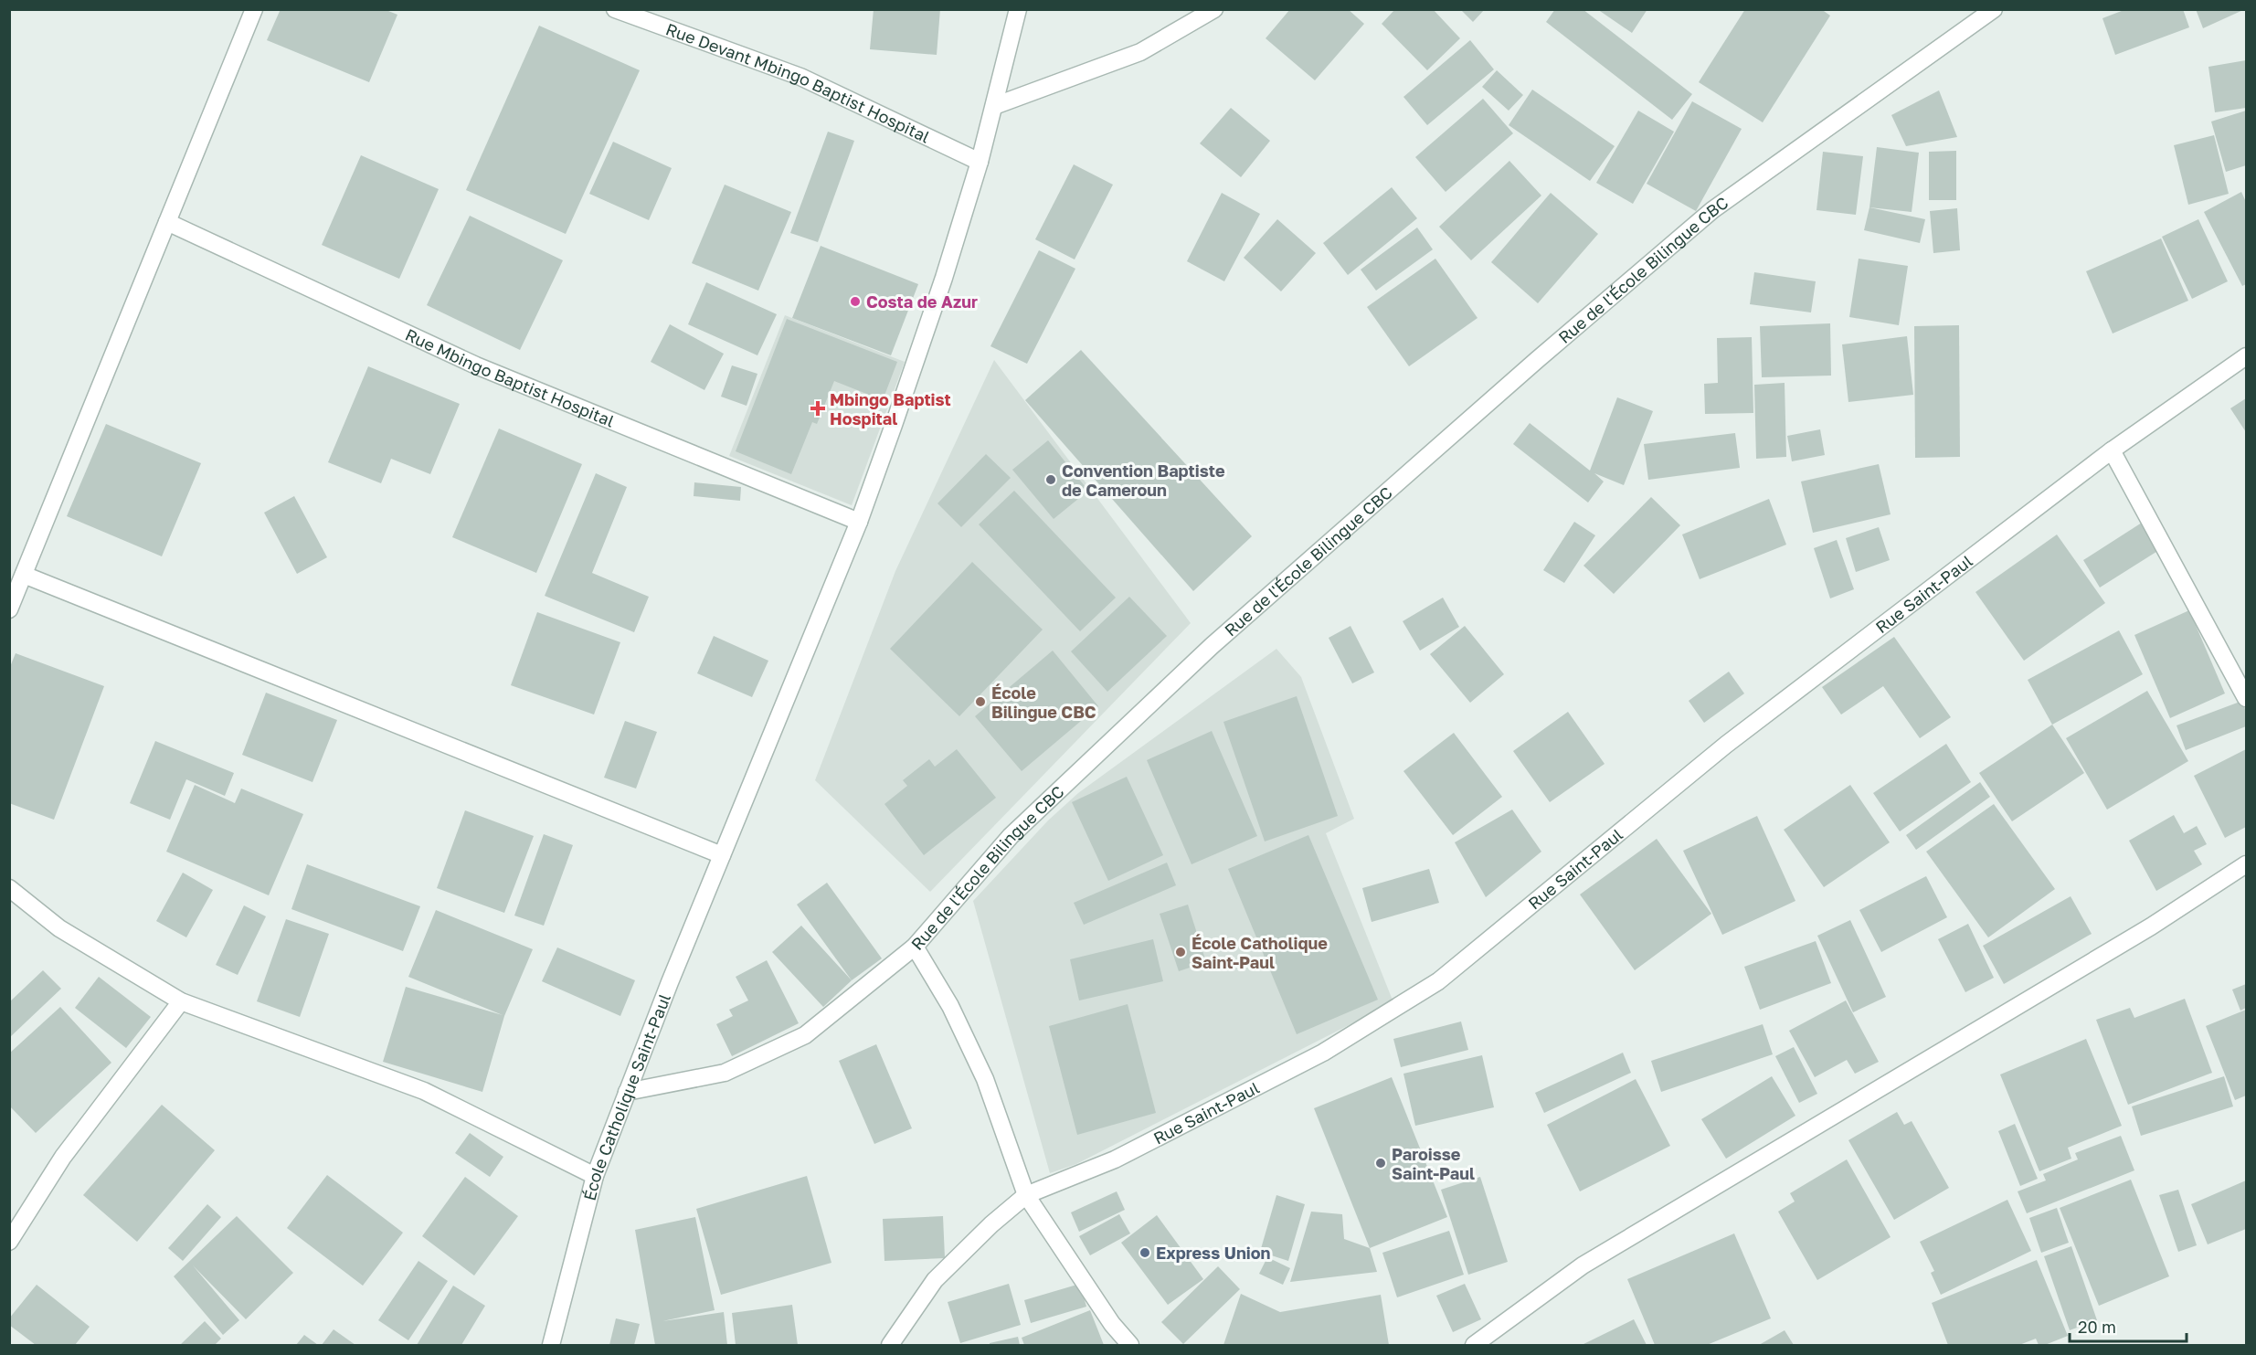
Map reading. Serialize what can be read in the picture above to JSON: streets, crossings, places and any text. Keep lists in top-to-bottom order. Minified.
{"streets":{"street":["Rue Devant Mbingo Baptist Hospital","Rue de l'École Bilingue CBC","Rue Mbingo Baptist Hospital","Rue Saint-Paul","École Catholique Saint-Paul"]},"crossings":[["Rue Devant Mbingo Baptist Hospital","École Catholique Saint-Paul"],["Rue de l'École Bilingue CBC","École Catholique Saint-Paul"],["Rue Mbingo Baptist Hospital","École Catholique Saint-Paul"]],"places":{"other":["Costa de Azur","Convention Baptiste de Cameroun","École Bilingue CBC","École Catholique Saint-Paul","Paroisse Saint-Paul","Express Union"],"health":["Mbingo Baptist Hospital"]},"scale_bar":"20 m"}
